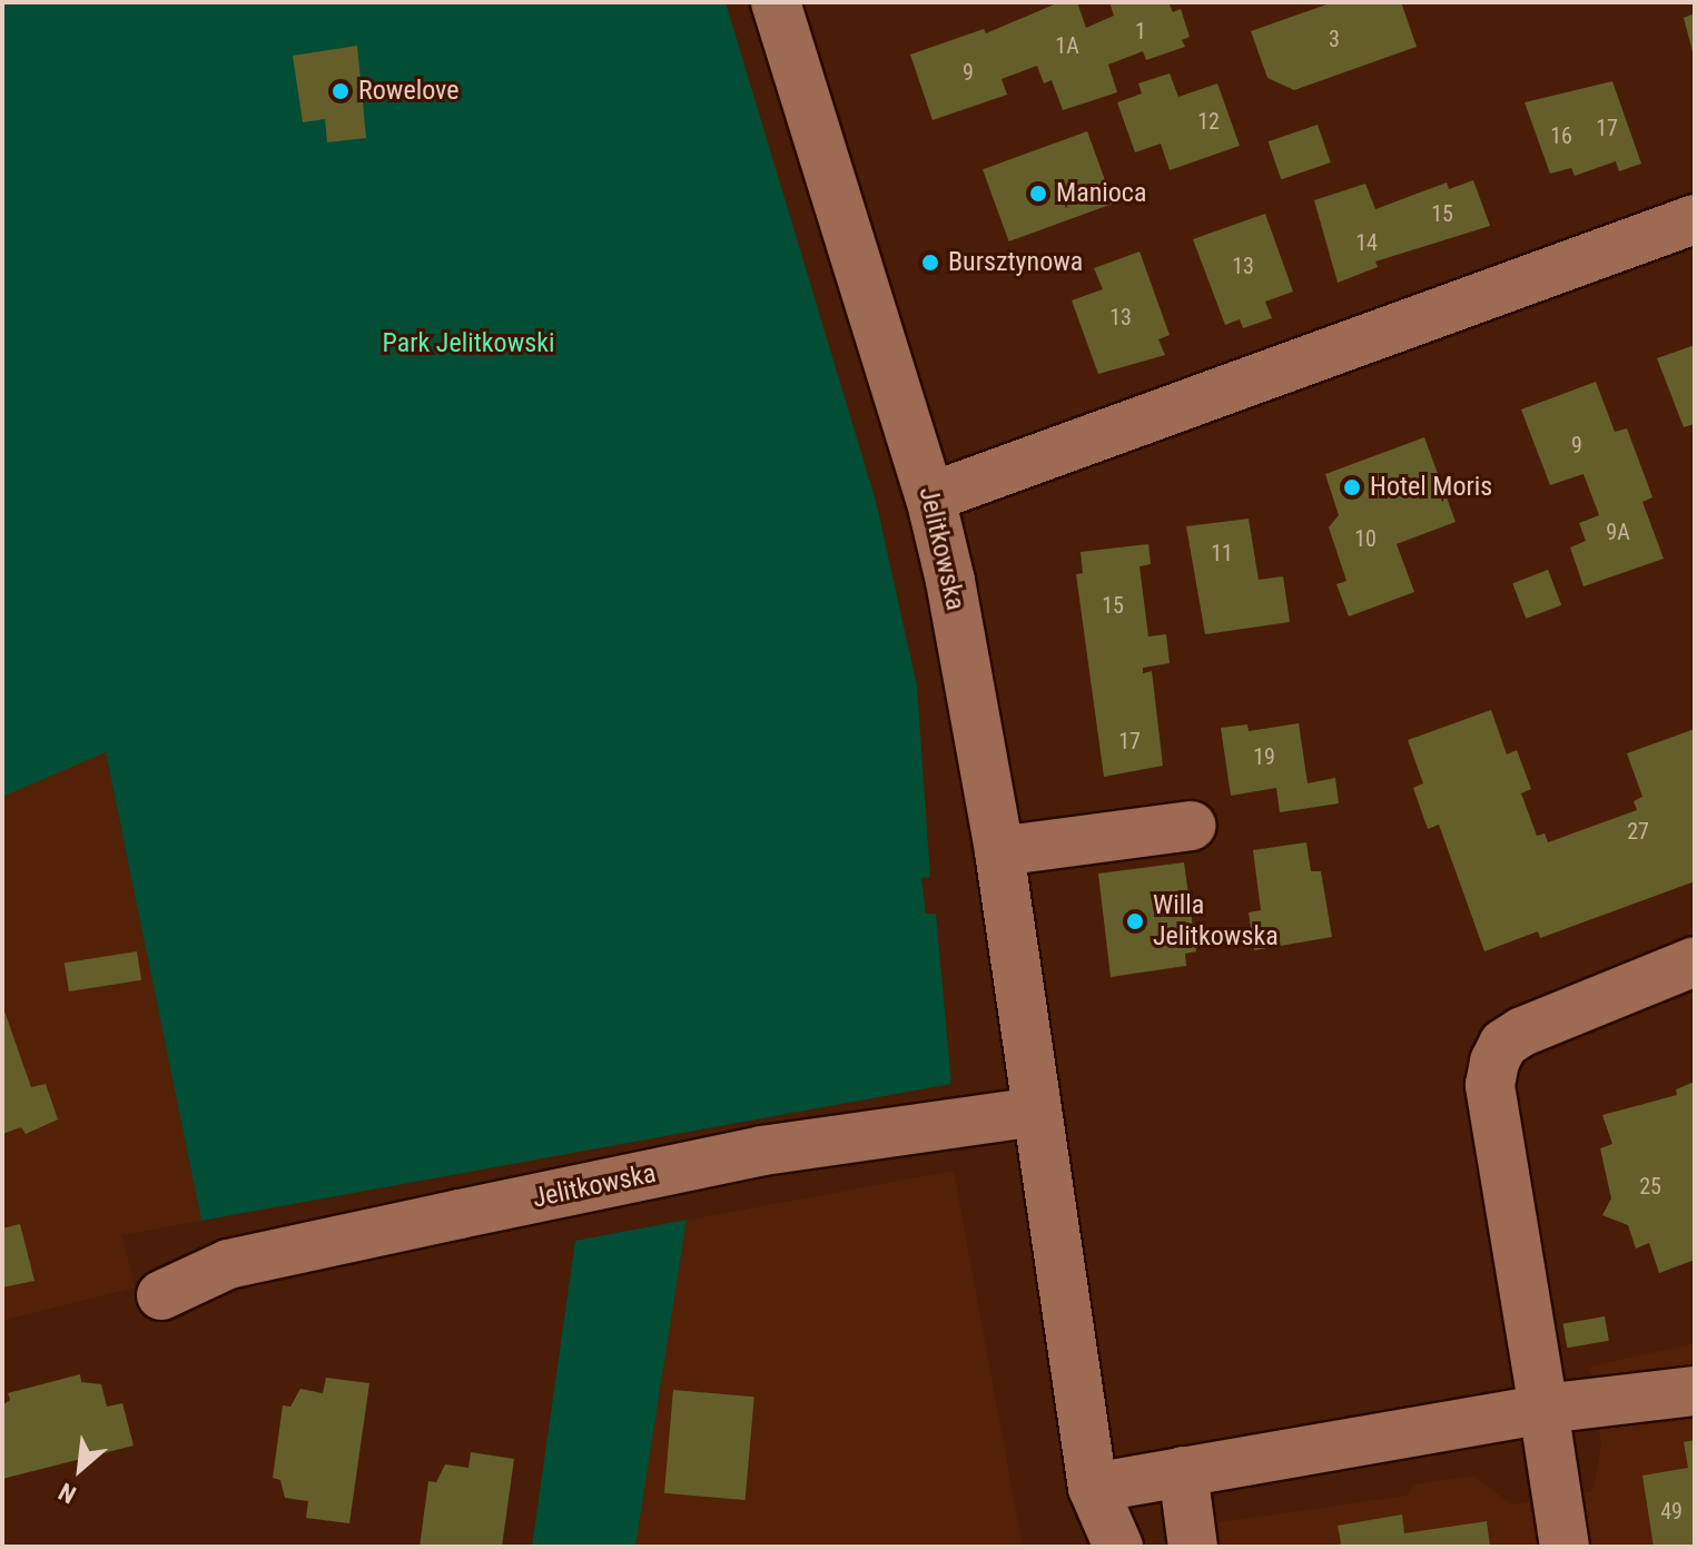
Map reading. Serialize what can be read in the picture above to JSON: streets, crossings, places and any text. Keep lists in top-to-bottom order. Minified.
{"streets":{"street":["Jelitkowska"]},"parks":["Park Jelitkowski"],"places":["Rowelove","Manioca","Bursztynowa","Hotel Moris","Willa Jelitkowska"],"house_numbers":["1","3","1A","9","12","17","16","15","14","13","13","9","9A","10","11","15","17","19","27","25","49"],"north":"bottom left"}
